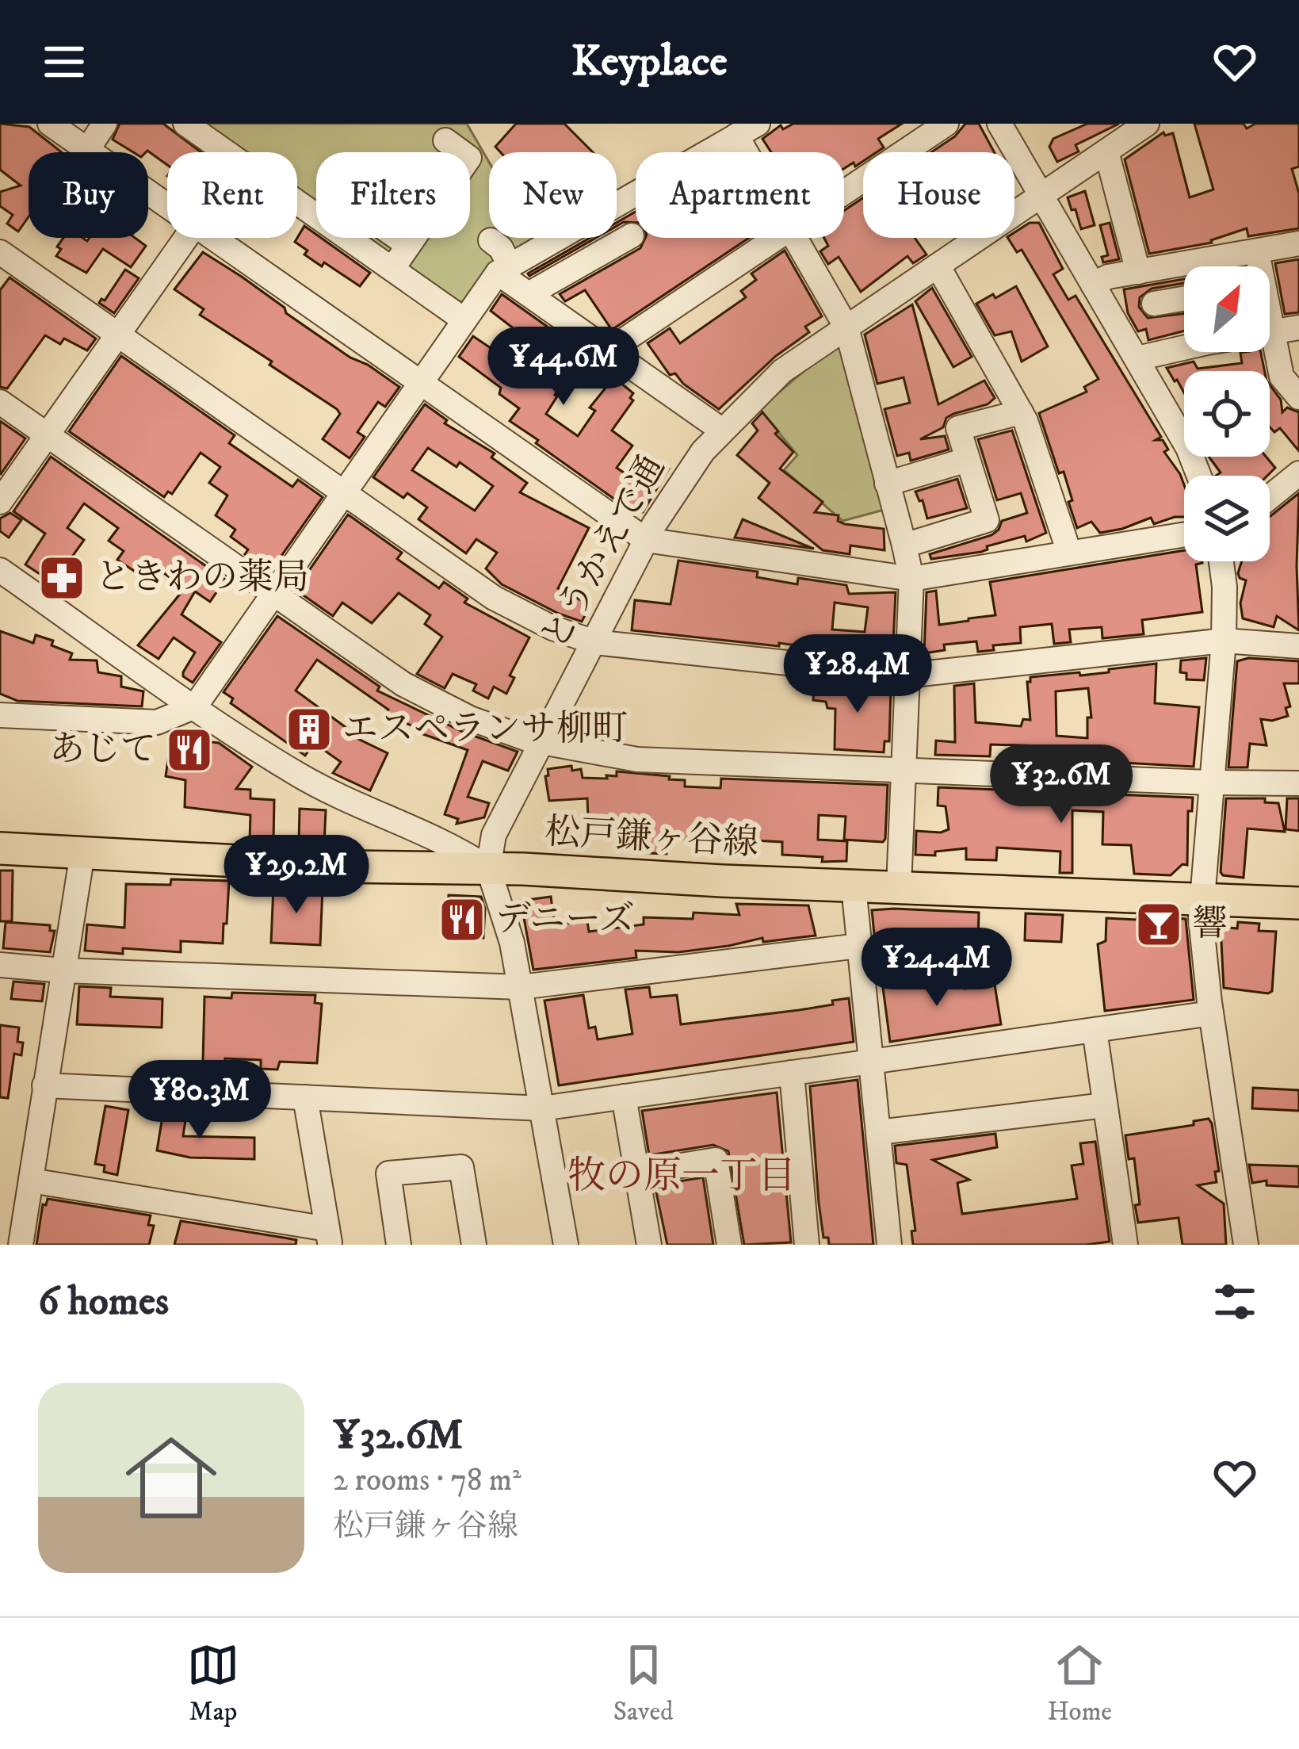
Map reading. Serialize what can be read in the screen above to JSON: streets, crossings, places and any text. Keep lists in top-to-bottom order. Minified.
{"streets":{"main road":["松戸鎌ヶ谷線"],"street":["とうかえで通"]},"crossings":[["とうかえで通","松戸鎌ヶ谷線"]],"districts":["牧の原一丁目"],"places":{"pharmacy":["ときわの薬局"],"building":["エスペランサ柳町"],"restaurant":["あじて","デニーズ"],"bar":["響"]},"north":"top right","page":{"header":"Keyplace","chip":["Buy","Rent","Filters","New","Apartment","House"],"price":["¥44.6M","¥28.4M","¥32.6M","¥29.2M","¥24.4M","¥80.3M"],"heading":"6 homes","list":[{"name":"¥32.6M","note":"2 rooms · 78 m² · 松戸鎌ヶ谷線"}],"tabs":["Map","Saved","Home"]}}
